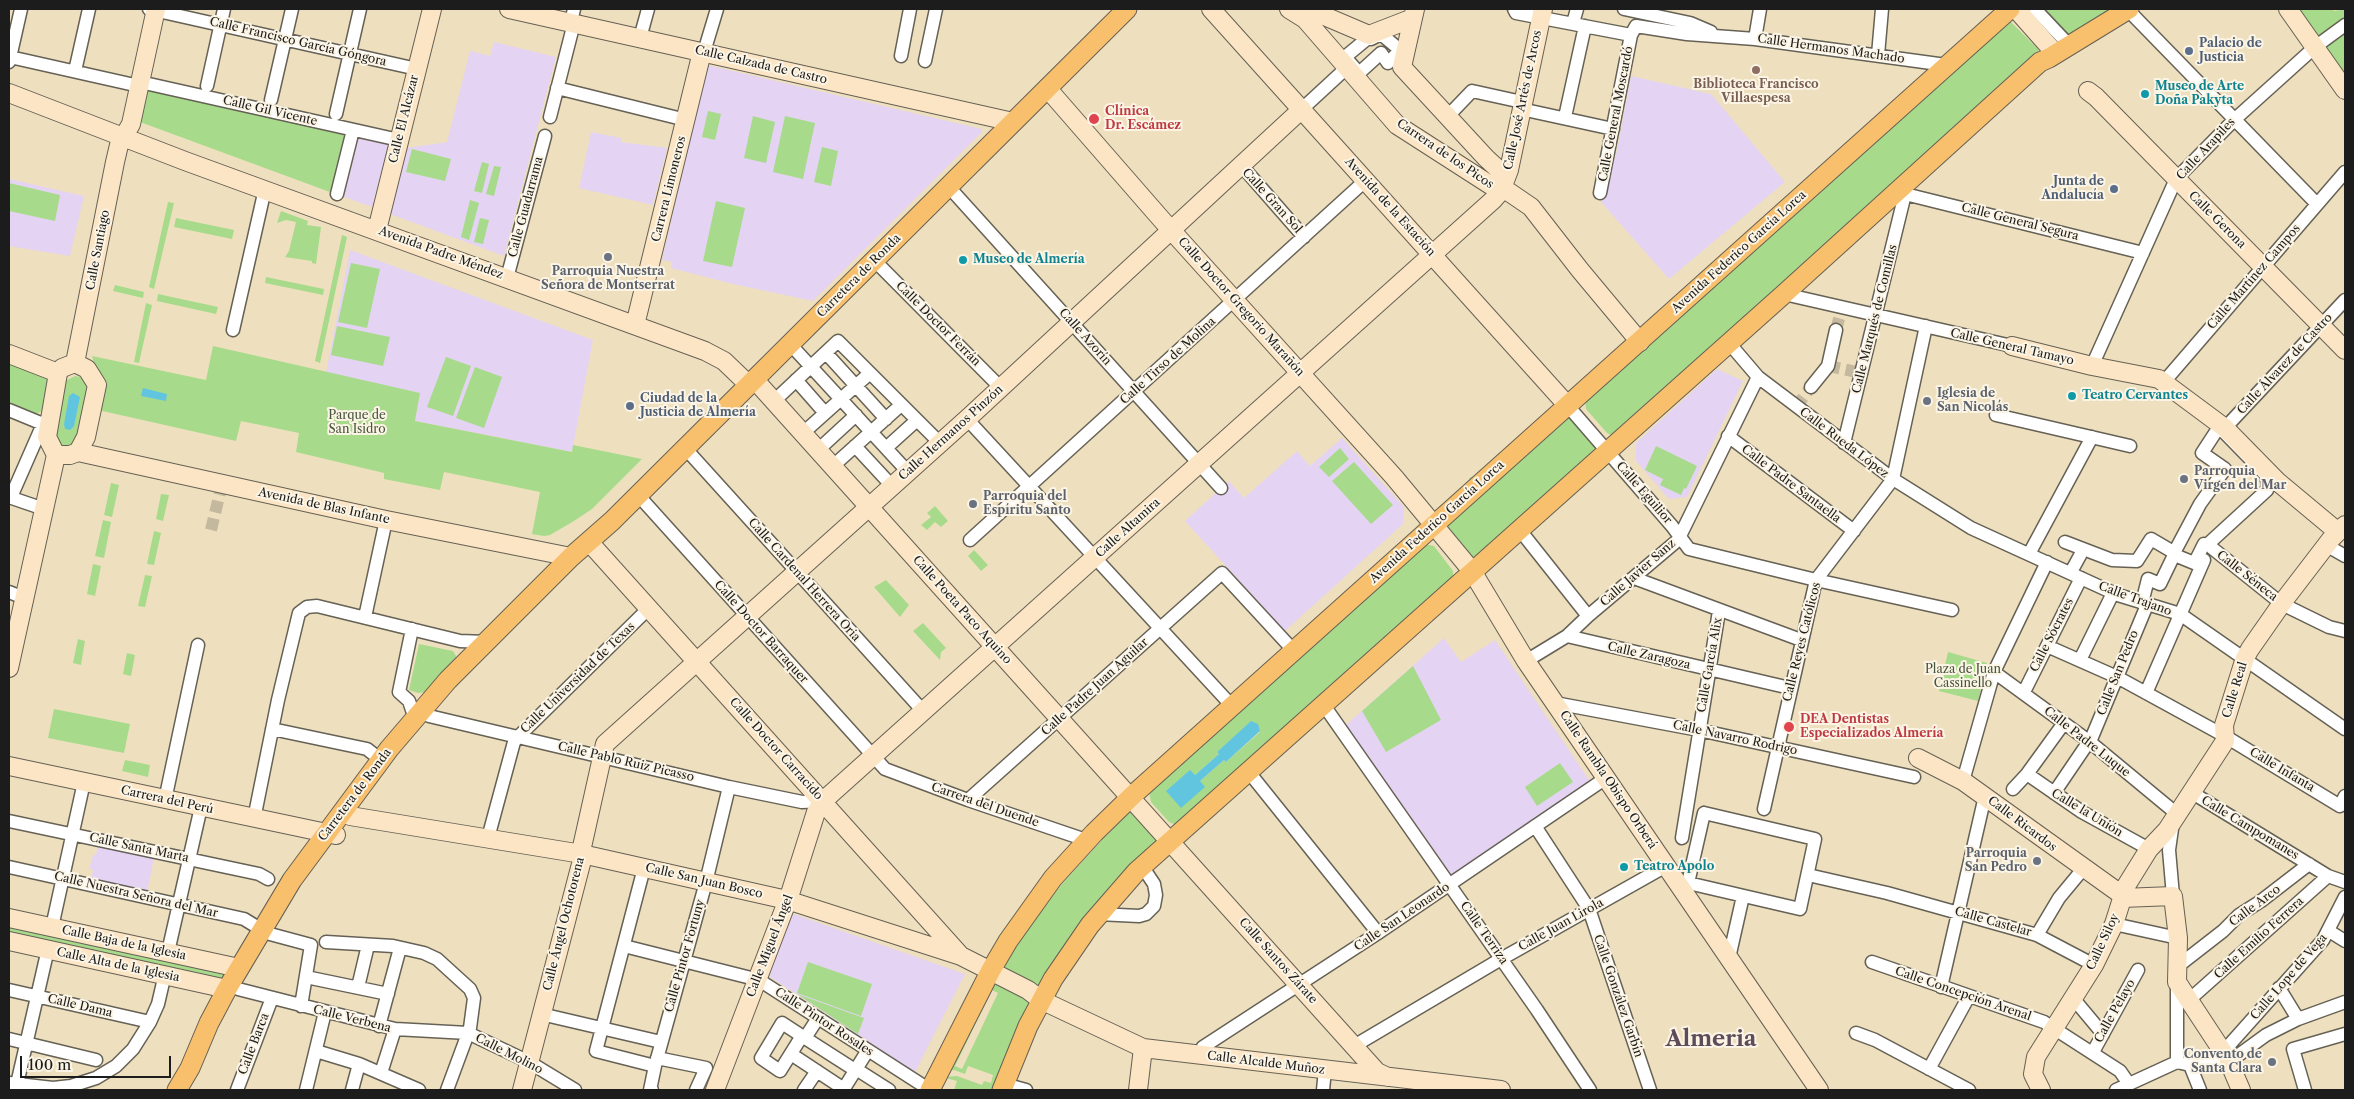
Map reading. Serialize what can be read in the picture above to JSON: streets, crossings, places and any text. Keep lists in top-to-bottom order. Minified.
{"streets":{"main road":["Avenida Federico García Lorca","Carretera de Ronda"],"street":["Calle Francisco García Góngora","Calle Hermanos Machado","Calle Calzada de Castro","Calle José Artés de Arcos","Calle Gil Vicente","Calle General Moscardó","Calle El Alcázar","Calle Arapiles","Carrera de los Picos","Carrera Limoneros","Calle Gran Sol","Calle Guadarrama","Avenida de la Estación","Calle Gerona","Calle General Segura","Calle Santiago","Avenida Padre Méndez","Calle Martínez Campos","Calle Doctor Gregorio Marañón","Calle Marqués de Comillas","Calle Doctor Ferrán","Calle Azorín","Calle General Tamayo","Calle Tirso de Molina","Calle Álvarez de Castro","Calle Hermanos Pinzón","Calle Rueda López","Calle Padre Santaella","Calle Eguilior","Avenida de Blas Infante","Calle Altamira","Calle Javier Sanz","Calle Séneca","Calle Cardenal Herrera Oria","Calle Trajano","Calle Poeta Paco Aquino","Calle Doctor Barraquer","Calle Sócrates","Calle Reyes Católicos","Calle Zaragoza","Calle García Alix","Calle San Pedro","Calle Universidad de Texas","Calle Padre Juan Aguilar","Calle Real","Calle Navarro Rodrigo","Calle Padre Luque","Calle Doctor Carracido","Calle Pablo Ruiz Picasso","Calle Infanta","Calle Rambla Obispo Orberá","Carrera del Perú","Carrera del Duende","Calle la Unión","Calle Ricardos","Calle Campomanes","Calle Santa Marta","Calle San Juan Bosco","Calle Nuestra Señora del Mar","Calle Arco","Calle San Leonardo","Calle Castelar","Calle Ángel Ochotorena","Calle Juan Lirola","Calle Terriza","Calle Emilio Ferrera","Calle Siloy","Calle Baja de la Iglesia","Calle Miguel Ángel","Calle Pintor Fortuny","Calle Santos Zárate","Calle Alta de la Iglesia","Calle Lope de Vega","Calle Concepción Arenal","Calle González Garbín","Calle Dama","Calle Pelayo","Calle Verbena","Calle Pintor Rosales","Calle Barca","Calle Molino","Calle Alcalde Muñoz"]},"crossings":[["Calle Francisco García Góngora","Calle El Alcázar"],["Calle Francisco García Góngora","Calle Santiago"],["Calle Hermanos Machado","Calle José Artés de Arcos"],["Calle Hermanos Machado","Calle General Moscardó"],["Calle Hermanos Machado","Avenida Federico García Lorca"],["Calle Calzada de Castro","Carrera Limoneros"],["Calle Calzada de Castro","Carretera de Ronda"],["Calle José Artés de Arcos","Carrera de los Picos"],["Calle José Artés de Arcos","Calle Altamira"],["Calle Gil Vicente","Calle El Alcázar"],["Calle Gil Vicente","Calle Santiago"],["Calle El Alcázar","Avenida Padre Méndez"],["Calle Arapiles","Calle Gerona"],["Calle Arapiles","Calle General Segura"],["Calle Arapiles","Calle General Tamayo"],["Carrera de los Picos","Avenida Federico García Lorca"],["Carrera de los Picos","Calle Altamira"],["Carrera Limoneros","Avenida Padre Méndez"],["Calle Gran Sol","Calle Tirso de Molina"],["Calle Gran Sol","Calle Hermanos Pinzón"],["Calle Guadarrama","Avenida Padre Méndez"],["Avenida de la Estación","Avenida Federico García Lorca"],["Avenida de la Estación","Calle Tirso de Molina"],["Avenida de la Estación","Calle Hermanos Pinzón"],["Avenida de la Estación","Calle Eguilior"],["Avenida de la Estación","Calle Altamira"],["Calle Gerona","Calle Martínez Campos"],["Calle Gerona","Calle Álvarez de Castro"],["Calle General Segura","Calle Marqués de Comillas"],["Calle Santiago","Avenida Padre Méndez"],["Avenida Federico García Lorca","Calle Doctor Gregorio Marañón"],["Avenida Federico García Lorca","Calle Eguilior"],["Avenida Federico García Lorca","Calle Poeta Paco Aquino"],["Avenida Federico García Lorca","Calle Padre Juan Aguilar"],["Avenida Federico García Lorca","Calle Rambla Obispo Orberá"],["Avenida Federico García Lorca","Carrera del Duende"],["Avenida Federico García Lorca","Calle San Juan Bosco"],["Avenida Federico García Lorca","Calle Pintor Rosales"],["Avenida Padre Méndez","Carretera de Ronda"],["Avenida Padre Méndez","Calle Poeta Paco Aquino"],["Carretera de Ronda","Calle Doctor Gregorio Marañón"],["Carretera de Ronda","Calle Doctor Ferrán"],["Carretera de Ronda","Calle Azorín"],["Carretera de Ronda","Avenida de Blas Infante"],["Carretera de Ronda","Calle Cardenal Herrera Oria"],["Carretera de Ronda","Calle Poeta Paco Aquino"],["Carretera de Ronda","Calle Doctor Barraquer"],["Carretera de Ronda","Calle Doctor Carracido"],["Carretera de Ronda","Calle Pablo Ruiz Picasso"],["Carretera de Ronda","Carrera del Perú"],["Carretera de Ronda","Calle San Juan Bosco"],["Carretera de Ronda","Calle Nuestra Señora del Mar"],["Carretera de Ronda","Calle Baja de la Iglesia"],["Carretera de Ronda","Calle Alta de la Iglesia"],["Carretera de Ronda","Calle Verbena"],["Calle Martínez Campos","Calle General Tamayo"],["Calle Doctor Gregorio Marañón","Calle Tirso de Molina"],["Calle Doctor Gregorio Marañón","Calle Hermanos Pinzón"],["Calle Doctor Gregorio Marañón","Calle Altamira"],["Calle Doctor Gregorio Marañón","Calle Rambla Obispo Orberá"],["Calle Marqués de Comillas","Calle General Tamayo"],["Calle Marqués de Comillas","Calle Rueda López"],["Calle Doctor Ferrán","Calle Hermanos Pinzón"],["Calle Azorín","Calle Tirso de Molina"],["Calle Azorín","Calle Hermanos Pinzón"],["Calle Azorín","Calle Altamira"],["Calle General Tamayo","Calle Álvarez de Castro"],["Calle General Tamayo","Calle Reyes Católicos"],["Calle General Tamayo","Calle Real"],["Calle Hermanos Pinzón","Calle Cardenal Herrera Oria"],["Calle Hermanos Pinzón","Calle Poeta Paco Aquino"],["Calle Hermanos Pinzón","Calle Doctor Barraquer"],["Calle Hermanos Pinzón","Calle Doctor Carracido"],["Calle Hermanos Pinzón","Calle Pablo Ruiz Picasso"],["Calle Hermanos Pinzón","Calle Ángel Ochotorena"],["Calle Rueda López","Calle Javier Sanz"],["Calle Rueda López","Calle Trajano"],["Calle Rueda López","Calle Reyes Católicos"],["Calle Padre Santaella","Calle Javier Sanz"],["Calle Padre Santaella","Calle Reyes Católicos"],["Calle Eguilior","Calle Javier Sanz"],["Calle Eguilior","Calle Reyes Católicos"],["Calle Altamira","Calle Cardenal Herrera Oria"],["Calle Altamira","Calle Poeta Paco Aquino"],["Calle Altamira","Calle Doctor Barraquer"],["Calle Altamira","Calle Doctor Carracido"],["Calle Altamira","Calle Pablo Ruiz Picasso"],["Calle Altamira","Carrera del Duende"],["Calle Altamira","Calle Miguel Ángel"],["Calle Javier Sanz","Calle Zaragoza"],["Calle Javier Sanz","Calle Rambla Obispo Orberá"],["Calle Séneca","Calle Real"],["Calle Trajano","Calle Sócrates"],["Calle Trajano","Calle San Pedro"],["Calle Trajano","Calle Real"],["Calle Poeta Paco Aquino","Calle Padre Juan Aguilar"],["Calle Poeta Paco Aquino","Calle Santos Zárate"],["Calle Doctor Barraquer","Carrera del Duende"],["Calle Sócrates","Calle Padre Luque"],["Calle Sócrates","Calle Infanta"],["Calle Reyes Católicos","Calle Zaragoza"],["Calle Reyes Católicos","Calle Navarro Rodrigo"],["Calle Zaragoza","Calle García Alix"],["Calle García Alix","Calle Navarro Rodrigo"],["Calle San Pedro","Calle Padre Luque"],["Calle San Pedro","Calle Infanta"],["Calle San Pedro","Calle la Unión"],["Calle Universidad de Texas","Calle Doctor Carracido"],["Calle Universidad de Texas","Calle Pablo Ruiz Picasso"],["Calle Universidad de Texas","Calle San Juan Bosco"],["Calle Padre Juan Aguilar","Carrera del Duende"],["Calle Real","Calle Padre Luque"],["Calle Real","Calle Infanta"],["Calle Real","Calle Campomanes"],["Calle Real","Calle Arco"],["Calle Real","Calle Siloy"],["Calle Navarro Rodrigo","Calle Rambla Obispo Orberá"],["Calle Padre Luque","Calle Siloy"],["Calle Doctor Carracido","Calle Pablo Ruiz Picasso"],["Calle Doctor Carracido","Calle San Juan Bosco"],["Calle Doctor Carracido","Calle Miguel Ángel"],["Calle Pablo Ruiz Picasso","Calle Ángel Ochotorena"],["Calle Pablo Ruiz Picasso","Calle Miguel Ángel"],["Calle Pablo Ruiz Picasso","Calle Pintor Fortuny"],["Calle Rambla Obispo Orberá","Calle San Leonardo"],["Calle Rambla Obispo Orberá","Calle Juan Lirola"],["Calle la Unión","Calle Siloy"],["Calle Ricardos","Calle Siloy"],["Calle Campomanes","Calle Arco"],["Calle Campomanes","Calle Emilio Ferrera"],["Calle San Juan Bosco","Calle Ángel Ochotorena"],["Calle San Juan Bosco","Calle Miguel Ángel"],["Calle San Juan Bosco","Calle Pintor Fortuny"],["Calle San Juan Bosco","Calle Alcalde Muñoz"],["Calle San Leonardo","Calle Terriza"],["Calle San Leonardo","Calle Santos Zárate"],["Calle San Leonardo","Calle González Garbín"],["Calle San Leonardo","Calle Alcalde Muñoz"],["Calle Castelar","Calle Siloy"],["Calle Ángel Ochotorena","Calle Molino"],["Calle Juan Lirola","Calle Terriza"],["Calle Juan Lirola","Calle Santos Zárate"],["Calle Juan Lirola","Calle González Garbín"],["Calle Siloy","Calle Concepción Arenal"],["Calle Miguel Ángel","Calle Pintor Rosales"],["Calle Pintor Fortuny","Calle Pintor Rosales"],["Calle Santos Zárate","Calle Alcalde Muñoz"],["Calle Alta de la Iglesia","Calle Verbena"],["Calle Concepción Arenal","Calle Pelayo"],["Calle Verbena","Calle Barca"],["Calle Verbena","Calle Molino"]],"districts":["Almeria"],"parks":["Parque de San Isidro","Plaza de Juan Cassinello"],"places":["Palacio de Justicia","Biblioteca Francisco Villaespesa","Museo de Arte Doña Pakyta","Clínica Dr. Escámez","Junta de Andalucía","Parroquia Nuestra Señora de Montserrat","Museo de Almería","Teatro Cervantes","Iglesia de San Nicolás","Ciudad de la Justicia de Almería","Parroquia Virgen del Mar","Parroquia del Espíritu Santo","DEA Dentistas Especializados Almería","Parroquia San Pedro","Teatro Apolo","Convento de Santa Clara"],"scale_bar":"100 m"}
